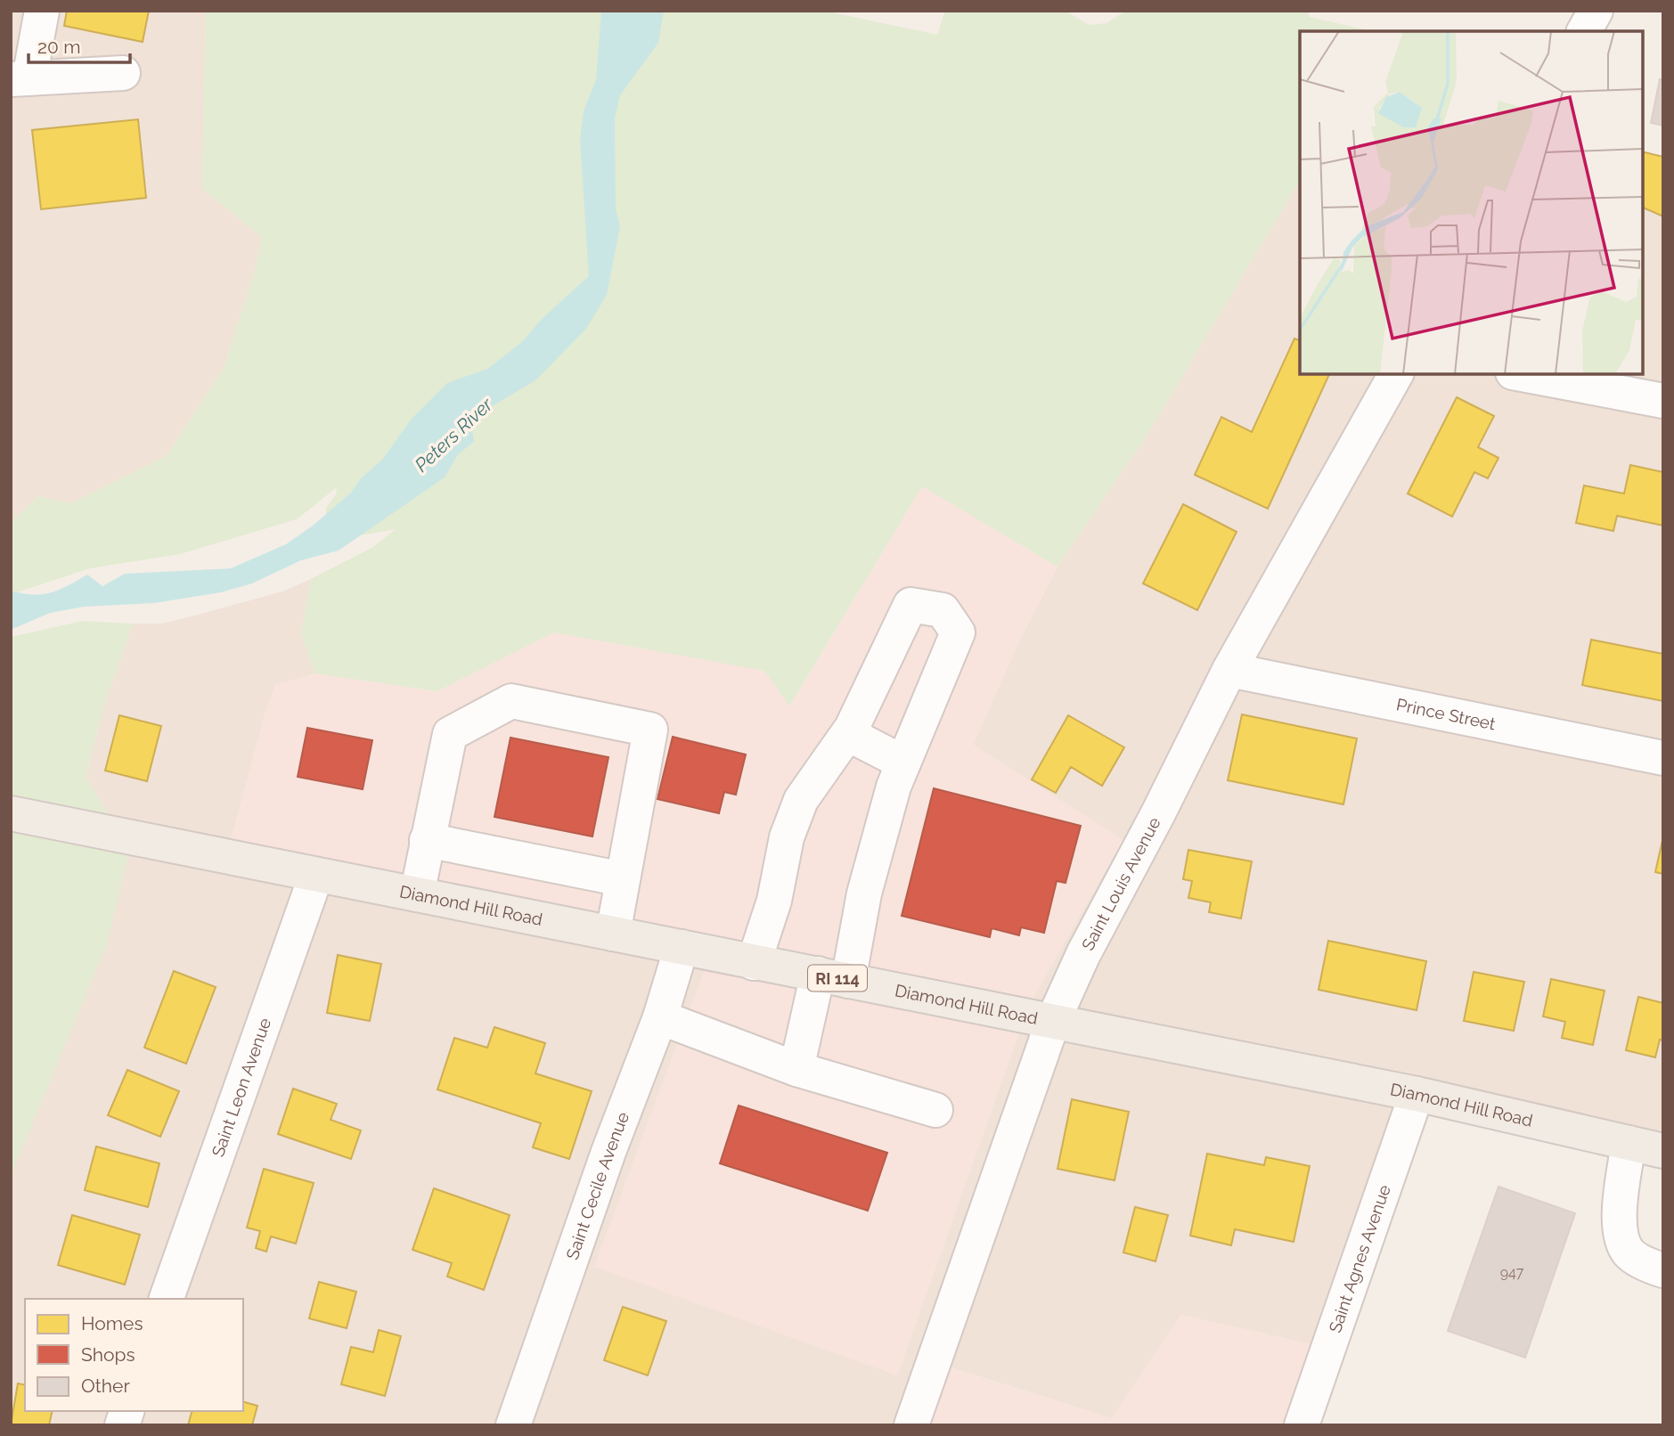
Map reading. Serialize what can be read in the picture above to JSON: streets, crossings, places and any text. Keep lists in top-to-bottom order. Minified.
{"streets":{"main road":["Diamond Hill Road","RI 114"],"street":["Prince Street","Saint Louis Avenue","Saint Leon Avenue","Saint Cecile Avenue","Saint Agnes Avenue"]},"crossings":[["Prince Street","Saint Louis Avenue"],["Saint Louis Avenue","Diamond Hill Road"],["Diamond Hill Road","Saint Leon Avenue"],["Diamond Hill Road","Saint Cecile Avenue"],["Diamond Hill Road","Saint Agnes Avenue"]],"water":["Peters River"],"house_numbers":["947"],"legend":["Homes","Shops","Other"],"scale_bar":"20 m"}
